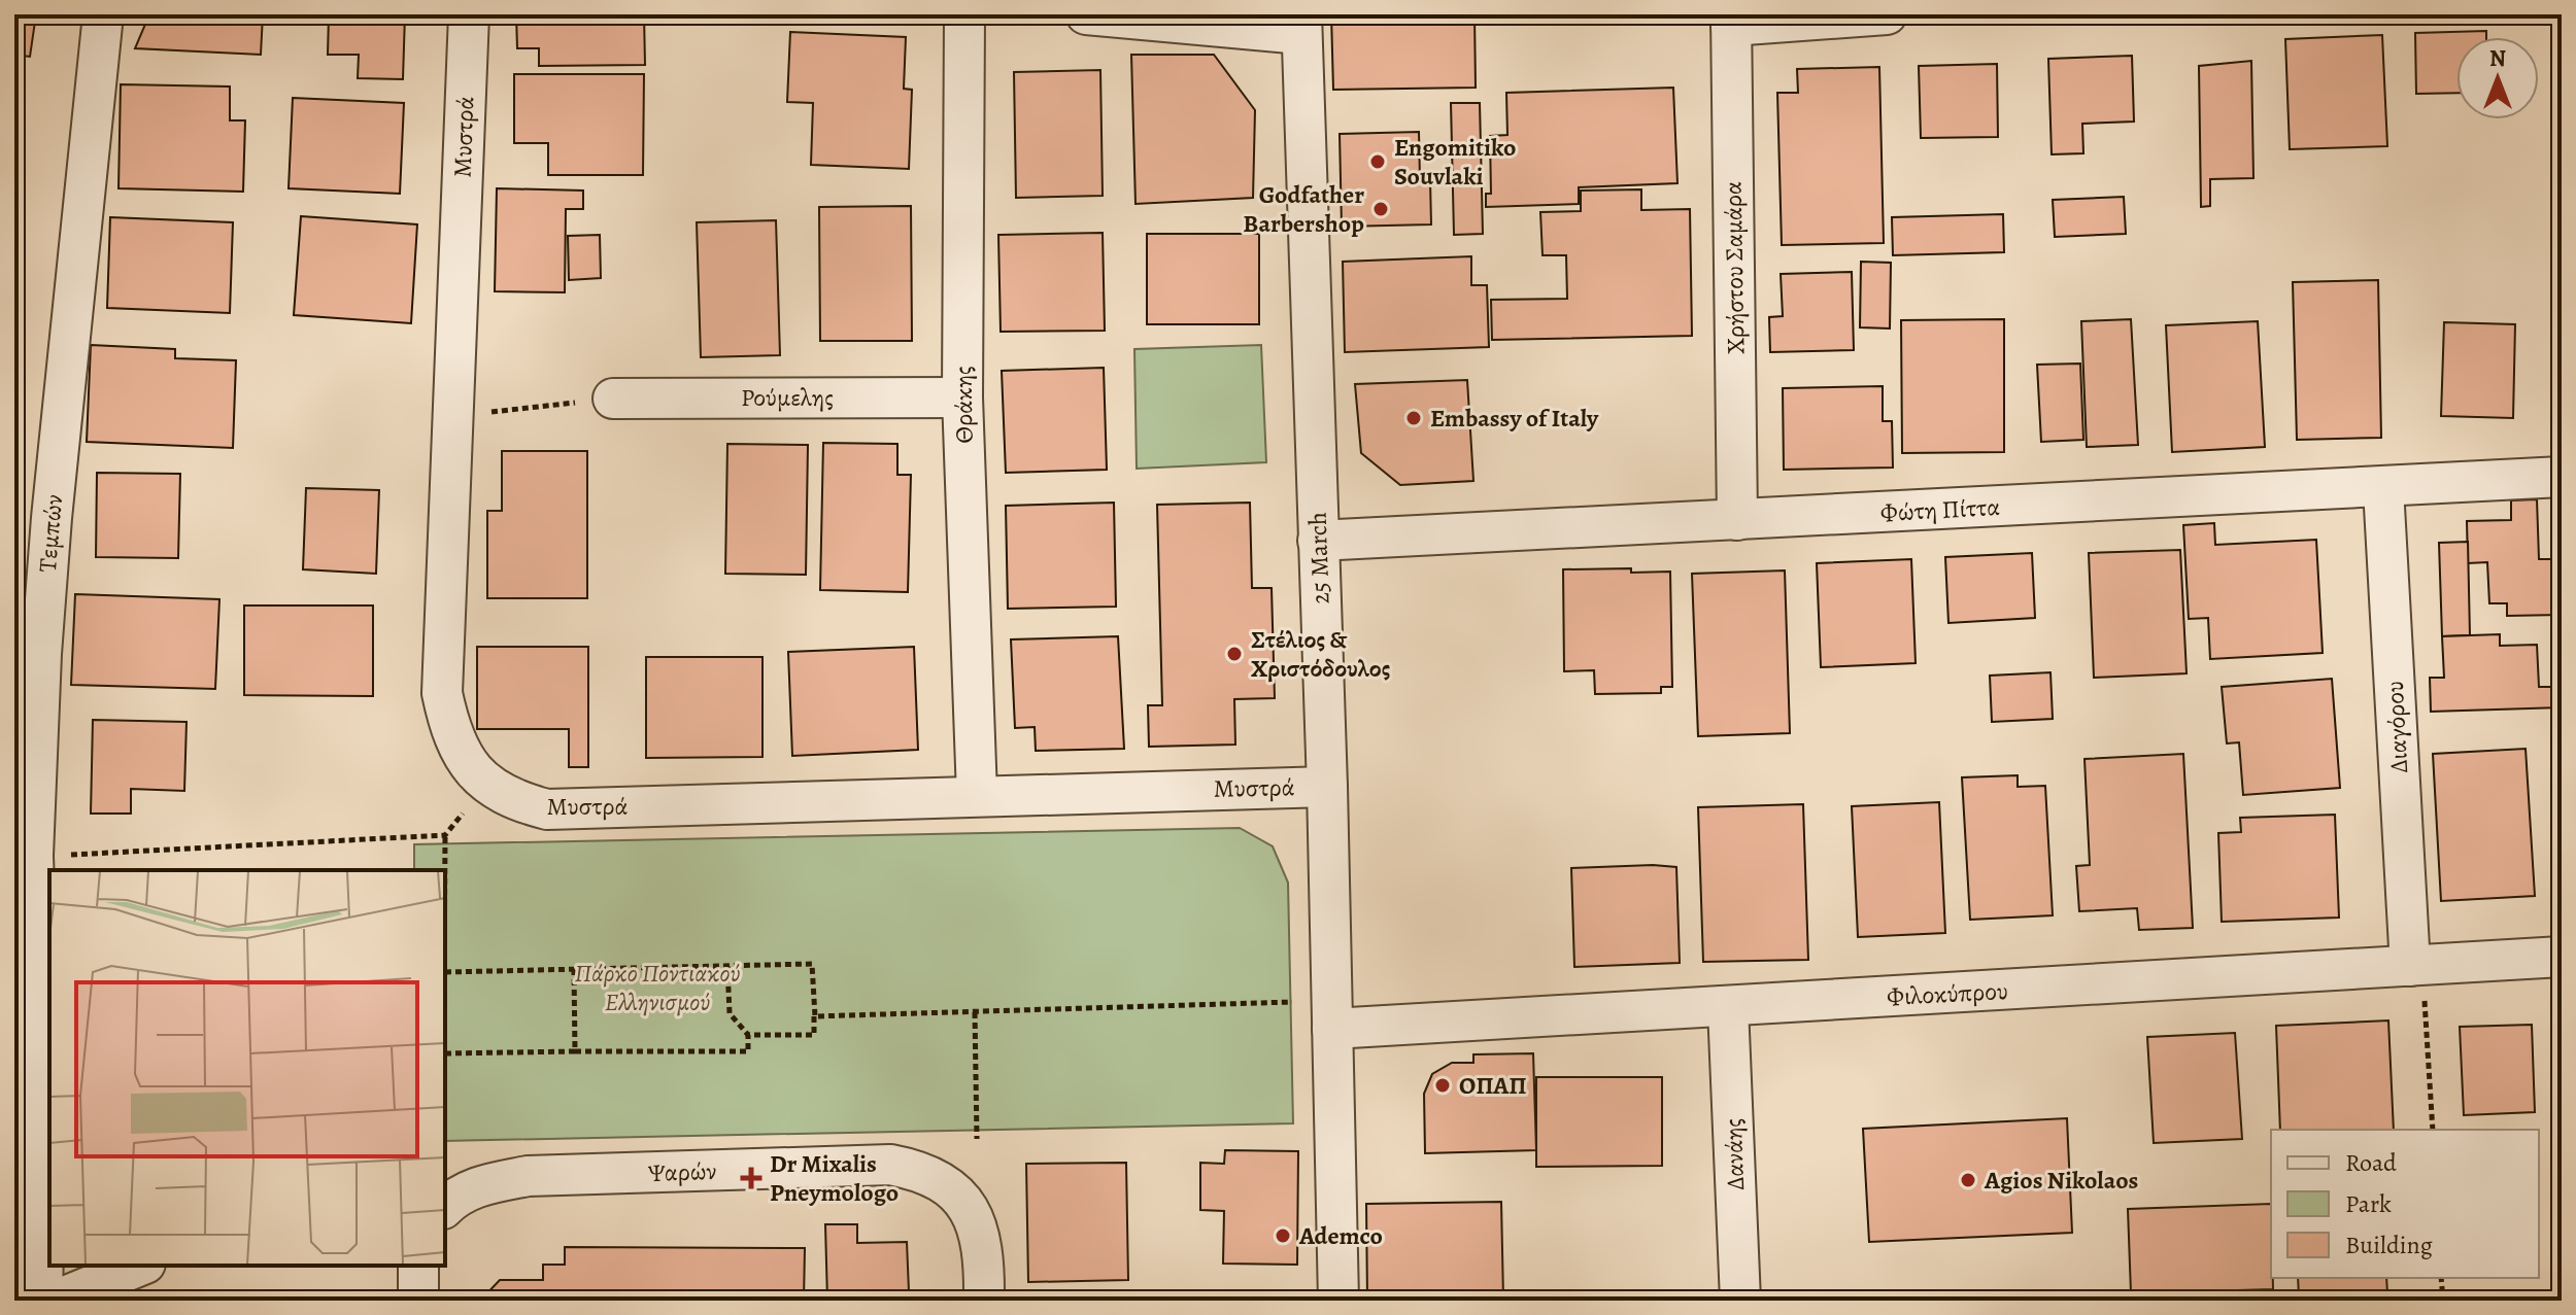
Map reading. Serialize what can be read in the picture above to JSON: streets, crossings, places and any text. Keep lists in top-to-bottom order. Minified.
{"streets":{"street":["Μυστρά","Χρήστου Σαμάρα","Ρούμελης","Θράκης","Φώτη Πίττα","Τεμπών","25 March","Διαγόρου","Φιλοκύπρου","Δανάης","Ψαρών"]},"crossings":[["Μυστρά","Θράκης"],["Μυστρά","25 March"],["Χρήστου Σαμάρα","Φώτη Πίττα"],["Ρούμελης","Θράκης"],["Φώτη Πίττα","25 March"],["Φώτη Πίττα","Διαγόρου"],["25 March","Φιλοκύπρου"],["Διαγόρου","Φιλοκύπρου"],["Φιλοκύπρου","Δανάης"]],"parks":["Πάρκο Ποντιακού Ελληνισμού"],"places":{"other":["Engomitiko Souvlaki","Godfather Barbershop","Embassy of Italy","Στέλιος & Χριστόδουλος","ΟΠΑΠ","Agios Nikolaos","Ademco"],"health":["Dr Mixalis Pneymologo"]},"legend":["Road","Park","Building"],"north":"top"}
